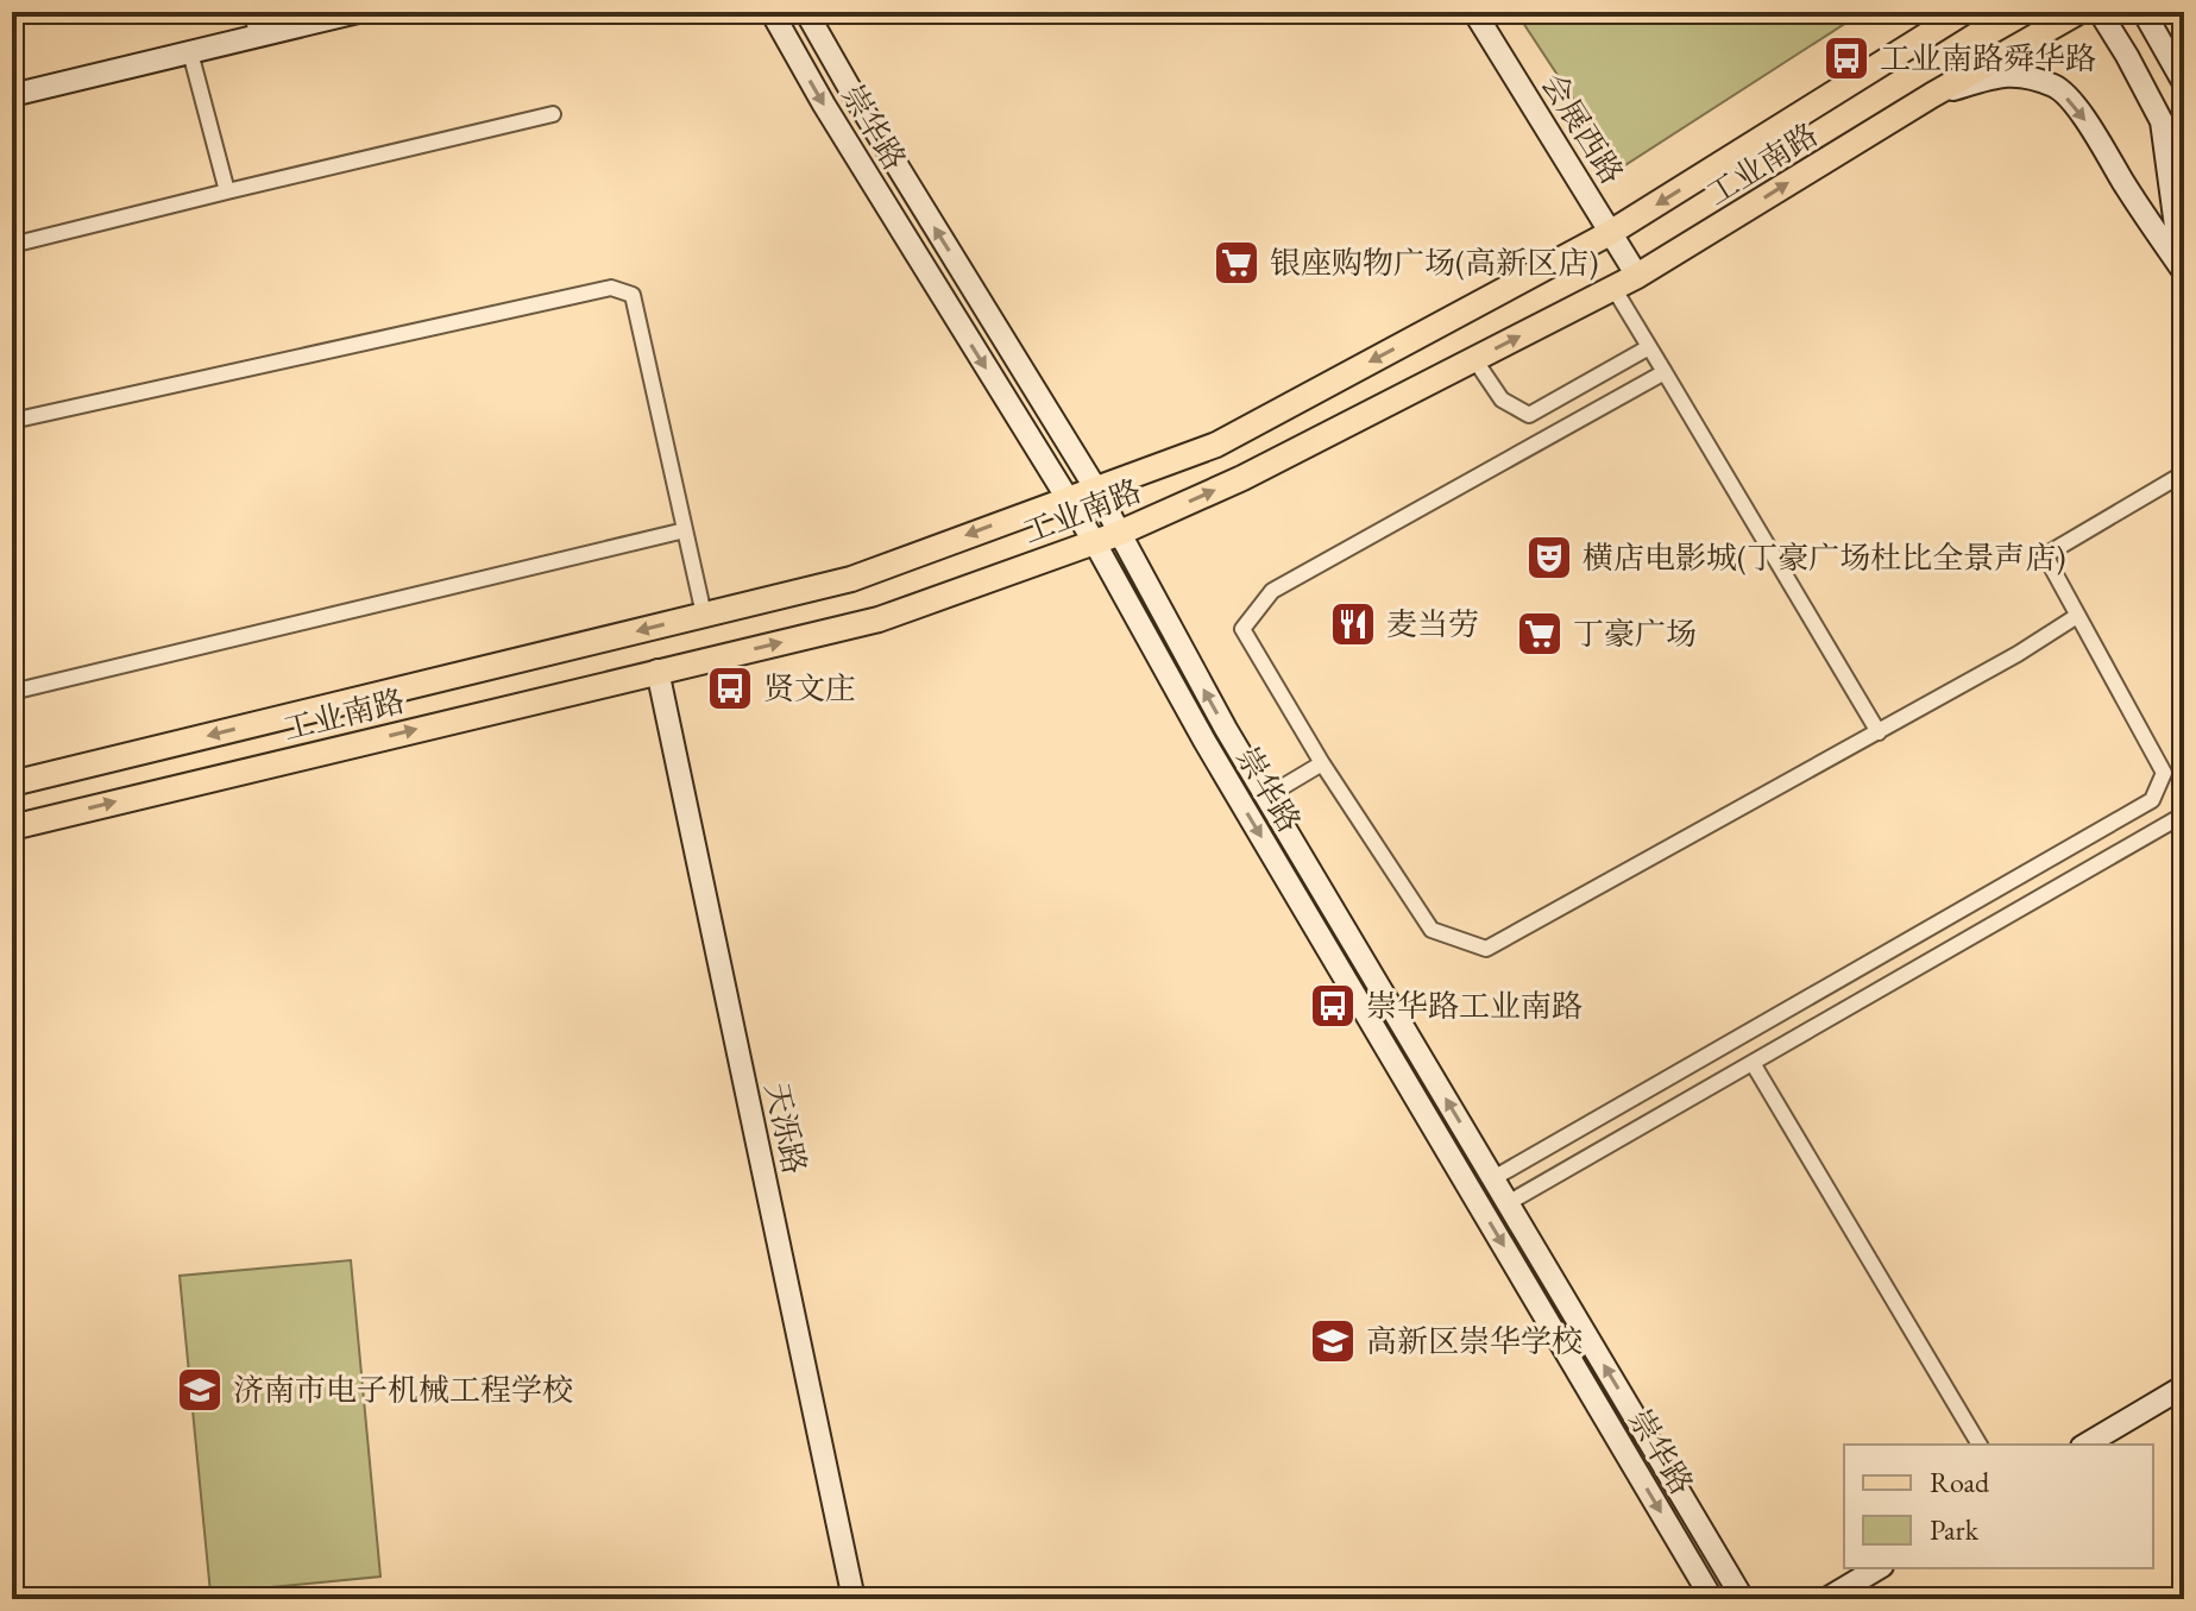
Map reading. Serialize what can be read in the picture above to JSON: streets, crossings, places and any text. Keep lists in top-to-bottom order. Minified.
{"streets":{"main road":["崇华路","会展西路","工业南路","天泺路"]},"crossings":[["崇华路","工业南路"],["会展西路","工业南路"],["工业南路","天泺路"]],"places":{"bus stop":["工业南路舜华路","贤文庄","崇华路工业南路"],"supermarket":["银座购物广场(高新区店)","丁豪广场"],"theatre":["横店电影城(丁豪广场杜比全景声店)"],"restaurant":["麦当劳"],"school or university":["高新区崇华学校","济南市电子机械工程学校"]},"legend":["Road","Park"]}
